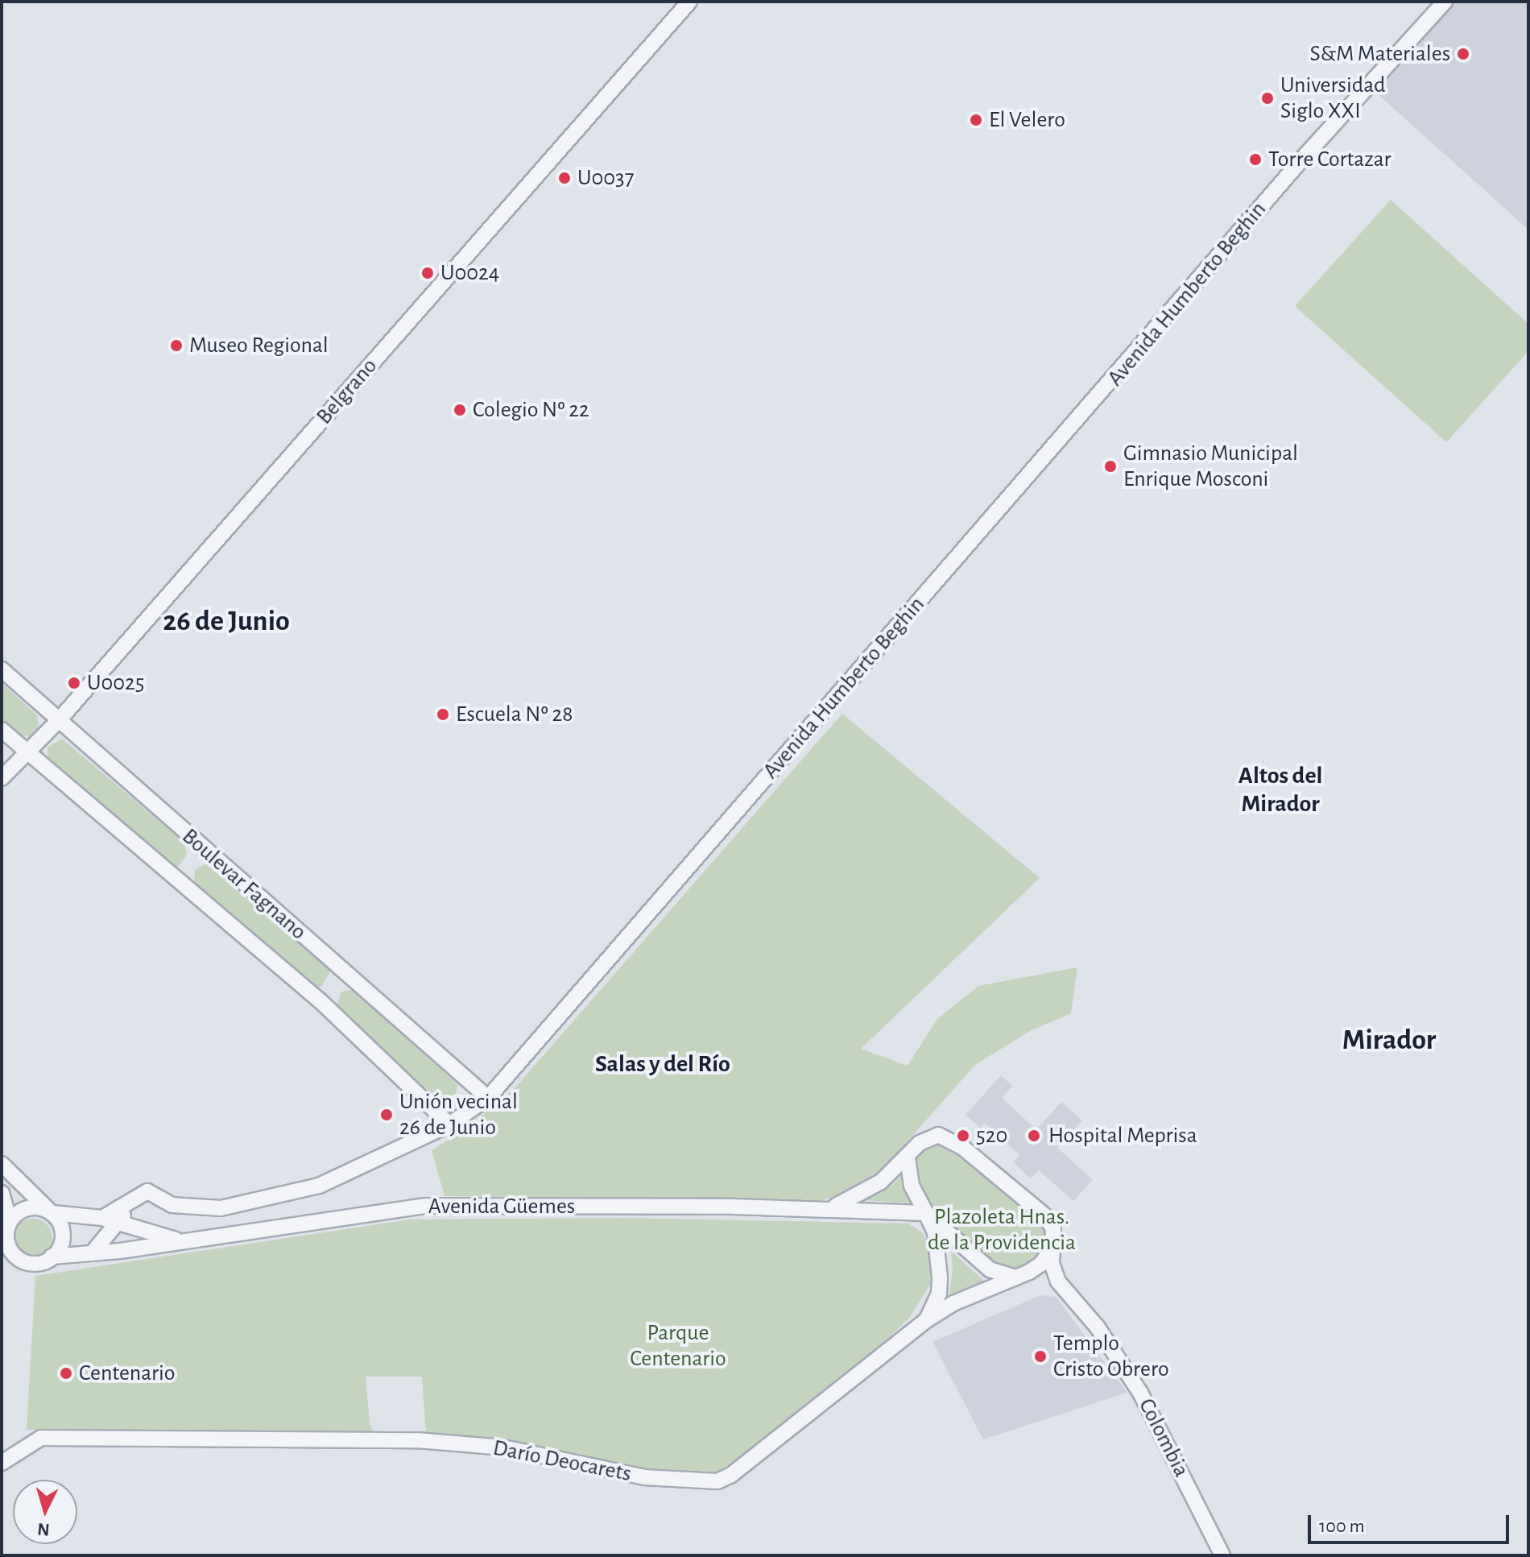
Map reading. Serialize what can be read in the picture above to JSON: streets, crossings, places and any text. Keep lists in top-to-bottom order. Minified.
{"streets":{"street":["Avenida Humberto Beghin","Belgrano","Boulevar Fagnano","Avenida Güemes","Colombia","Darío Deocarets"]},"crossings":[["Avenida Humberto Beghin","Boulevar Fagnano"],["Belgrano","Boulevar Fagnano"],["Colombia","Darío Deocarets"]],"districts":["26 de Junio","Altos del Mirador","Mirador","Salas y del Río"],"parks":["Plazoleta Hnas. de la Providencia","Parque Centenario"],"places":["S&M Materiales","Universidad Siglo XXI","El Velero","Torre Cortazar","U0037","U0024","Museo Regional","Colegio Nº 22","Gimnasio Municipal Enrique Mosconi","U0025","Escuela Nº 28","Unión vecinal 26 de Junio","520","Hospital Meprisa","Templo Cristo Obrero","Centenario"],"scale_bar":"100 m","north":"bottom"}
